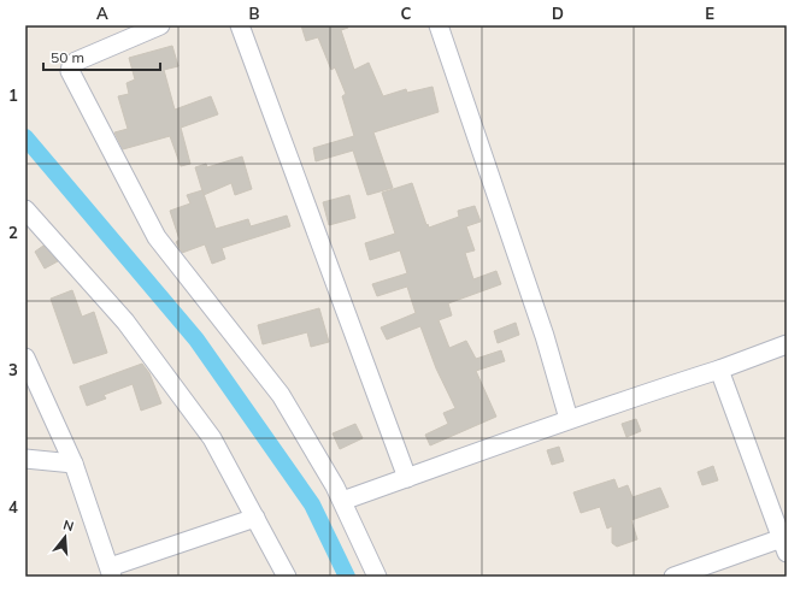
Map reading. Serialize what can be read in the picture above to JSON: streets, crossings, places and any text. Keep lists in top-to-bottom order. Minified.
{"scale_bar":"50 m","north":"top","grid":{"columns":["A","B","C","D","E"],"rows":["1","2","3","4"]}}
